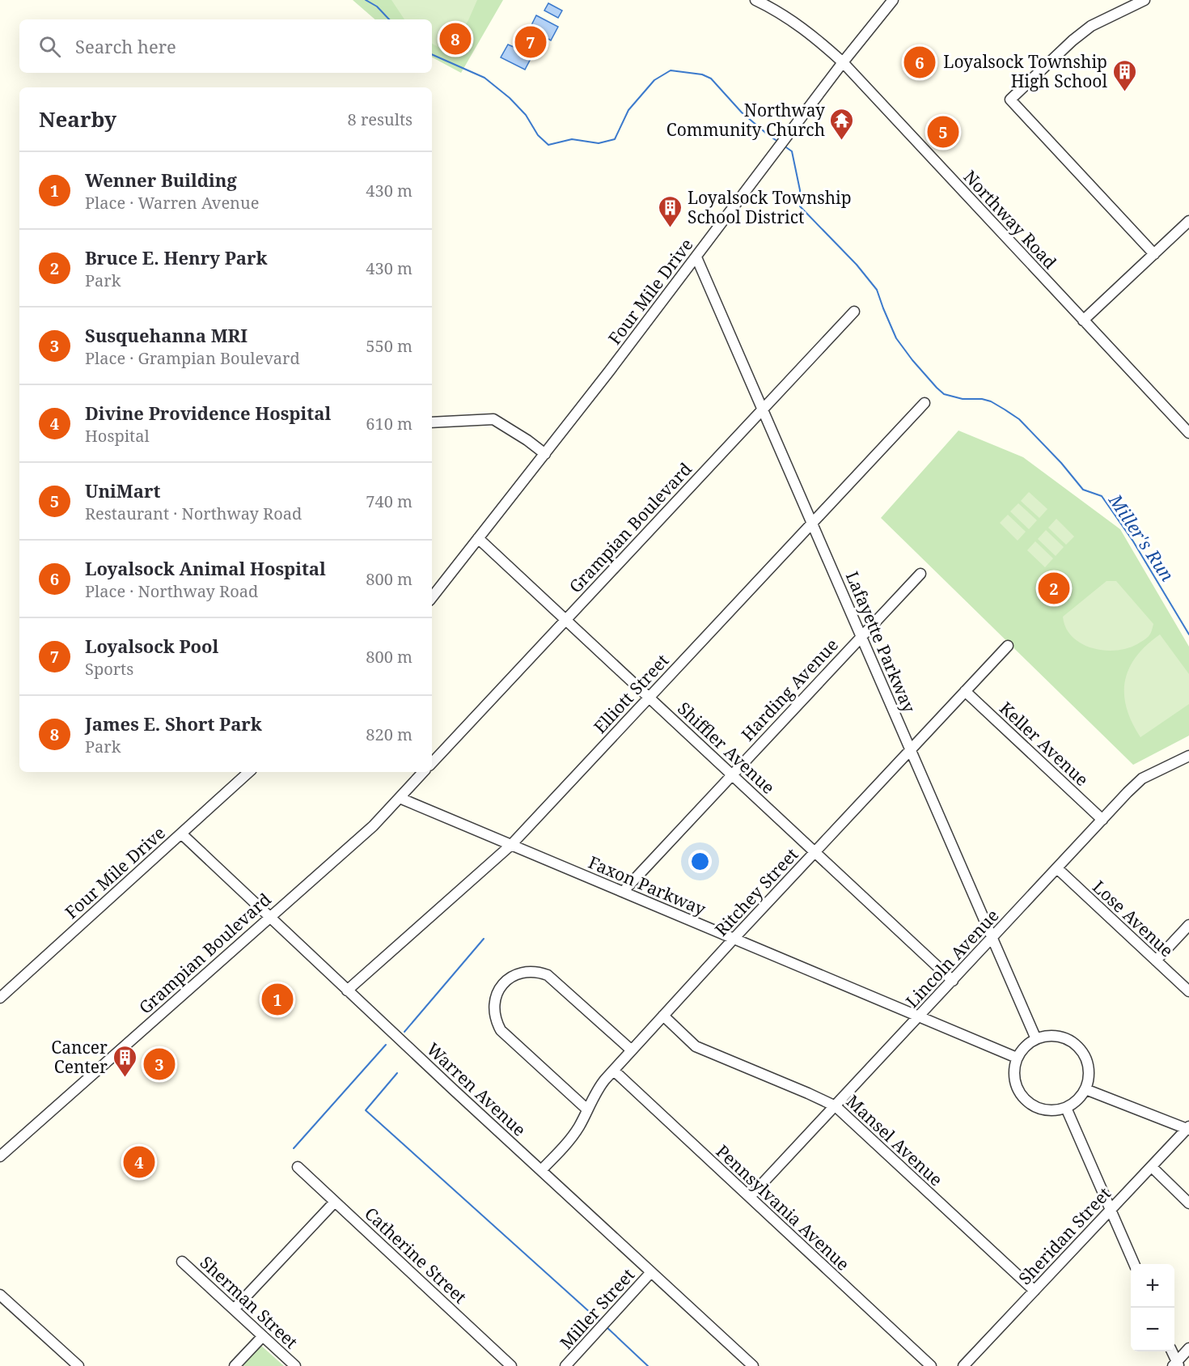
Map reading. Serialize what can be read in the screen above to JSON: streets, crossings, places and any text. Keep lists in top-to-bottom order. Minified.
{"streets":{"street":["Northway Road","Four Mile Drive","Grampian Boulevard","Lafayette Parkway","Harding Avenue","Elliott Street","Keller Avenue","Shiffler Avenue","Faxon Parkway","Ritchey Street","Lose Avenue","Lincoln Avenue","Warren Avenue","Mansel Avenue","Pennsylvania Avenue","Sheridan Street","Catherine Street","Sherman Street","Miller Street"]},"crossings":[["Northway Road","Four Mile Drive"],["Four Mile Drive","Lafayette Parkway"],["Four Mile Drive","Shiffler Avenue"],["Four Mile Drive","Warren Avenue"],["Grampian Boulevard","Lafayette Parkway"],["Grampian Boulevard","Shiffler Avenue"],["Grampian Boulevard","Faxon Parkway"],["Grampian Boulevard","Warren Avenue"],["Lafayette Parkway","Harding Avenue"],["Lafayette Parkway","Elliott Street"],["Lafayette Parkway","Faxon Parkway"],["Lafayette Parkway","Ritchey Street"],["Lafayette Parkway","Lincoln Avenue"],["Harding Avenue","Shiffler Avenue"],["Harding Avenue","Faxon Parkway"],["Elliott Street","Shiffler Avenue"],["Elliott Street","Faxon Parkway"],["Elliott Street","Warren Avenue"],["Keller Avenue","Ritchey Street"],["Keller Avenue","Lincoln Avenue"],["Shiffler Avenue","Ritchey Street"],["Shiffler Avenue","Lincoln Avenue"],["Faxon Parkway","Ritchey Street"],["Faxon Parkway","Lincoln Avenue"],["Ritchey Street","Warren Avenue"],["Ritchey Street","Mansel Avenue"],["Ritchey Street","Pennsylvania Avenue"],["Lose Avenue","Lincoln Avenue"],["Lincoln Avenue","Mansel Avenue"],["Lincoln Avenue","Pennsylvania Avenue"],["Warren Avenue","Miller Street"],["Mansel Avenue","Sheridan Street"]],"water":["Miller's Run"],"places":{"building":["Loyalsock Township High School","Loyalsock Township School District","Cancer Center"],"temple":["Northway Community Church"]},"page":{"search":"Search here","pins":["8","7","6","5","2","1","3","4"],"heading":["Nearby","8 results"],"list":[{"mark":"1","name":"Wenner Building","note":"Place · Warren Avenue","value":"430 m"},{"mark":"2","name":"Bruce E. Henry Park","note":"Park","value":"430 m"},{"mark":"3","name":"Susquehanna MRI","note":"Place · Grampian Boulevard","value":"550 m"},{"mark":"4","name":"Divine Providence Hospital","note":"Hospital","value":"610 m"},{"mark":"5","name":"UniMart","note":"Restaurant · Northway Road","value":"740 m"},{"mark":"6","name":"Loyalsock Animal Hospital","note":"Place · Northway Road","value":"800 m"},{"mark":"7","name":"Loyalsock Pool","note":"Sports","value":"800 m"},{"mark":"8","name":"James E. Short Park","note":"Park","value":"820 m"}],"map_buttons":["+","−"]}}
